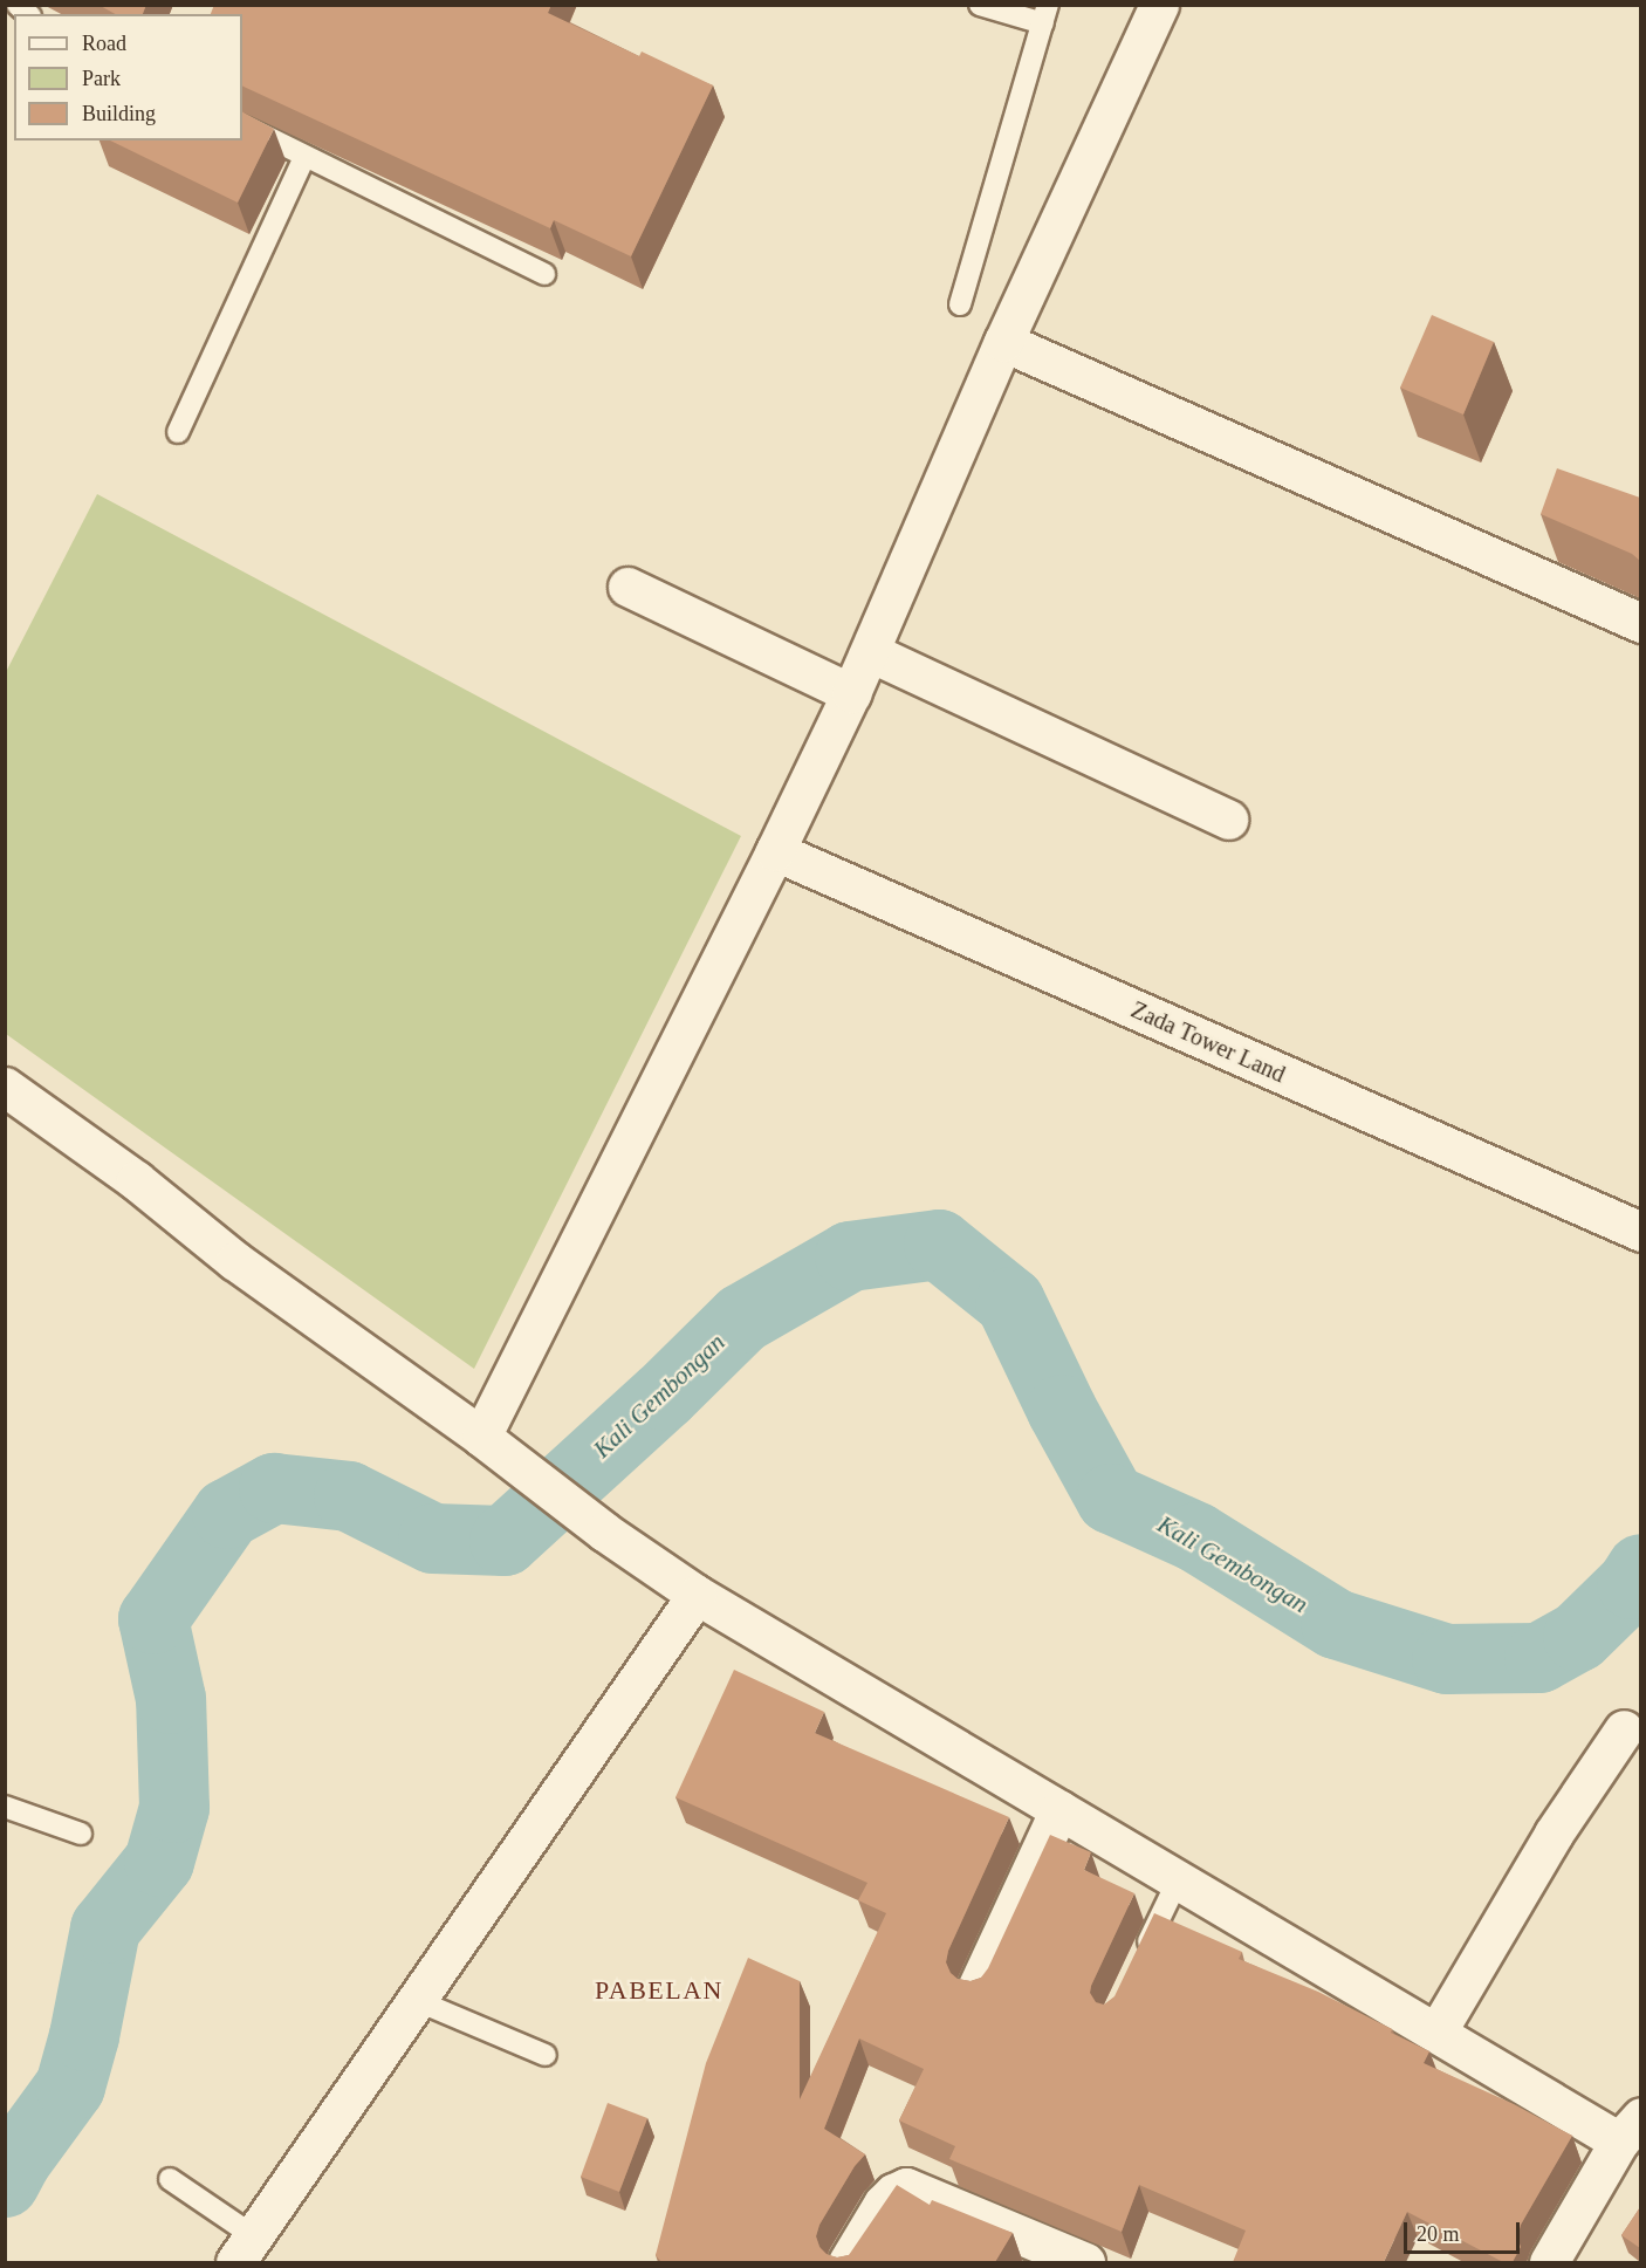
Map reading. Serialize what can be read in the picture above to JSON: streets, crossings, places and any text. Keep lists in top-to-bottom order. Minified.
{"streets":{"street":["Zada Tower Land"]},"districts":["PABELAN"],"water":["Kali Gembongan"],"legend":["Road","Park","Building"],"scale_bar":"20 m"}
